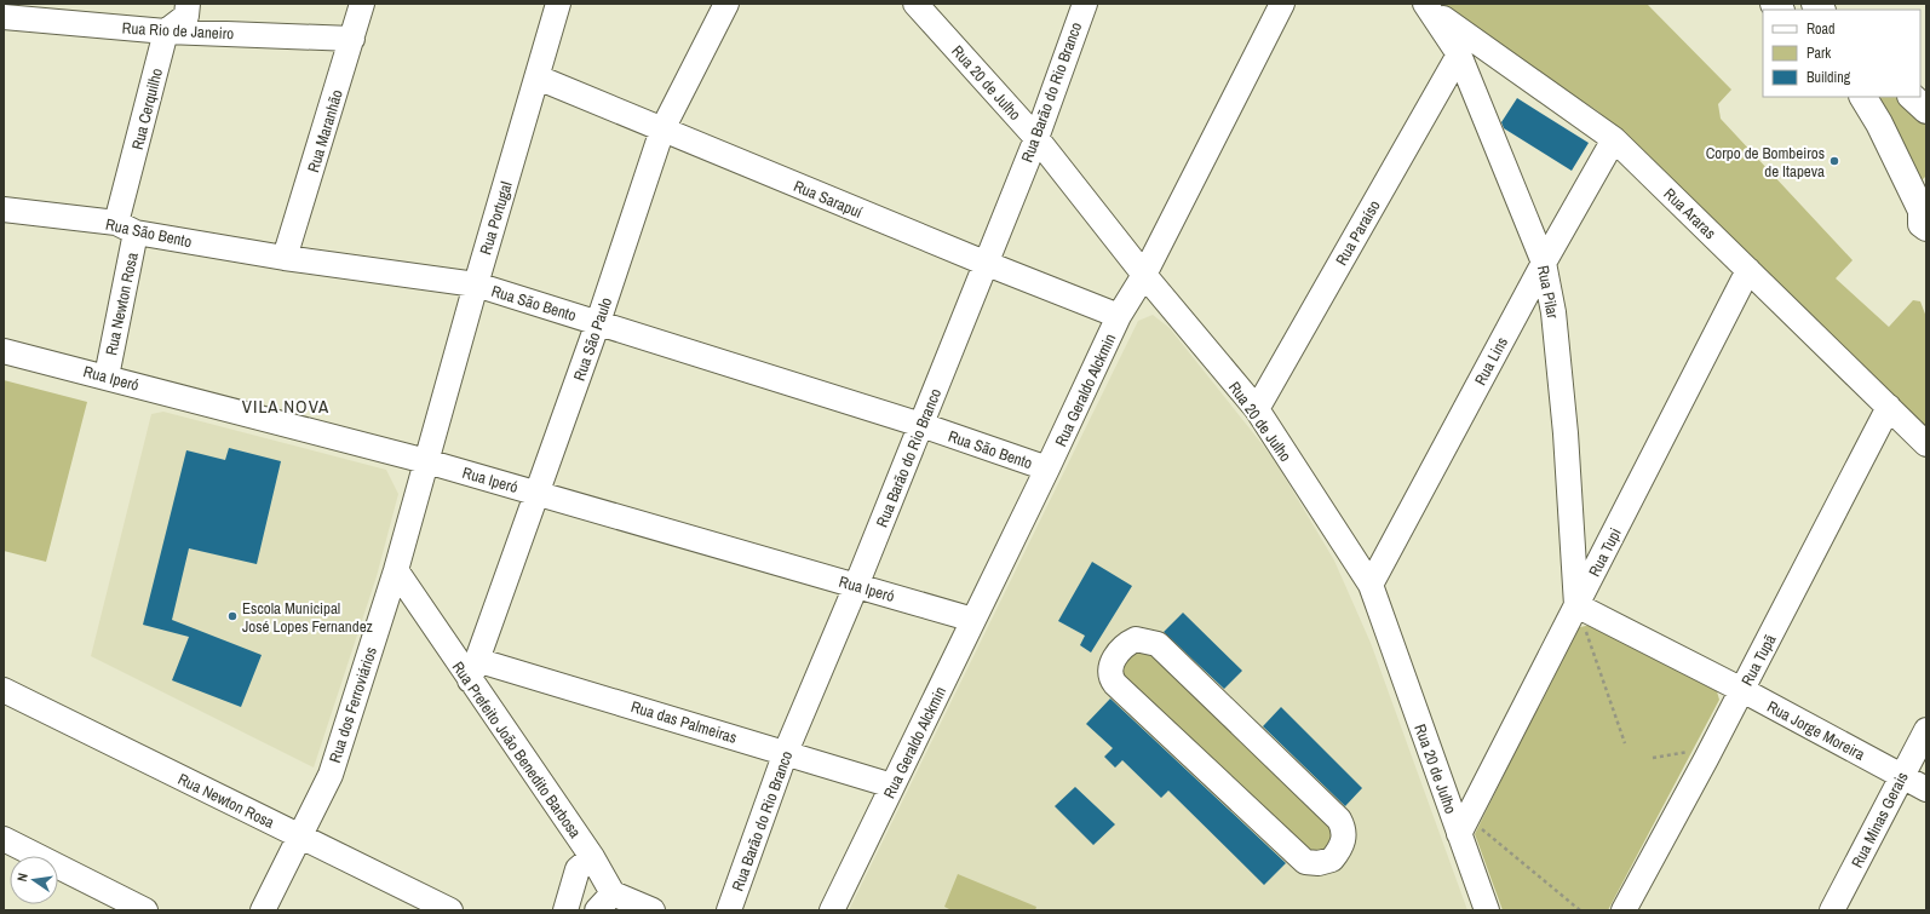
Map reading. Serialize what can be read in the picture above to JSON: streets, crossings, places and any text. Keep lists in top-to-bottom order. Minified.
{"streets":{"street":["Rua Rio de Janeiro","Rua 20 de Julho","Rua Barão do Rio Branco","Rua Cerquilho","Rua Maranhão","Rua Sarapuí","Rua Araras","Rua Portugal","Rua São Bento","Rua Paraíso","Rua Pilar","Rua Newton Rosa","Rua São Paulo","Rua Lins","Rua Iperó","Rua Geraldo Alckmin","Rua Tupi","Rua Tupã","Rua dos Ferroviários","Rua das Palmeiras","Rua Jorge Moreira","Rua Prefeito João Benedito Barbosa","Rua Minas Gerais"]},"crossings":[["Rua Rio de Janeiro","Rua Cerquilho"],["Rua Rio de Janeiro","Rua Maranhão"],["Rua 20 de Julho","Rua Barão do Rio Branco"],["Rua 20 de Julho","Rua Paraíso"],["Rua 20 de Julho","Rua Lins"],["Rua 20 de Julho","Rua Geraldo Alckmin"],["Rua 20 de Julho","Rua Tupi"],["Rua Barão do Rio Branco","Rua Sarapuí"],["Rua Barão do Rio Branco","Rua São Bento"],["Rua Barão do Rio Branco","Rua Iperó"],["Rua Barão do Rio Branco","Rua das Palmeiras"],["Rua Cerquilho","Rua São Bento"],["Rua Cerquilho","Rua Newton Rosa"],["Rua Maranhão","Rua São Bento"],["Rua Sarapuí","Rua Portugal"],["Rua Sarapuí","Rua São Paulo"],["Rua Sarapuí","Rua Geraldo Alckmin"],["Rua Araras","Rua Pilar"],["Rua Araras","Rua Lins"],["Rua Araras","Rua Tupi"],["Rua Araras","Rua Tupã"],["Rua Portugal","Rua São Bento"],["Rua Portugal","Rua Iperó"],["Rua Portugal","Rua dos Ferroviários"],["Rua São Bento","Rua Newton Rosa"],["Rua São Bento","Rua São Paulo"],["Rua São Bento","Rua Geraldo Alckmin"],["Rua Paraíso","Rua Pilar"],["Rua Pilar","Rua Lins"],["Rua Pilar","Rua Tupi"],["Rua Pilar","Rua Jorge Moreira"],["Rua Newton Rosa","Rua Iperó"],["Rua Newton Rosa","Rua dos Ferroviários"],["Rua São Paulo","Rua Iperó"],["Rua São Paulo","Rua das Palmeiras"],["Rua São Paulo","Rua Prefeito João Benedito Barbosa"],["Rua Iperó","Rua Geraldo Alckmin"],["Rua Iperó","Rua dos Ferroviários"],["Rua Geraldo Alckmin","Rua das Palmeiras"],["Rua Tupi","Rua Jorge Moreira"],["Rua Tupã","Rua Jorge Moreira"],["Rua dos Ferroviários","Rua Prefeito João Benedito Barbosa"],["Rua das Palmeiras","Rua Prefeito João Benedito Barbosa"],["Rua Jorge Moreira","Rua Minas Gerais"]],"districts":["VILA NOVA"],"places":["Corpo de Bombeiros de Itapeva","Escola Municipal José Lopes Fernandez"],"legend":["Road","Park","Building"],"north":"left"}
